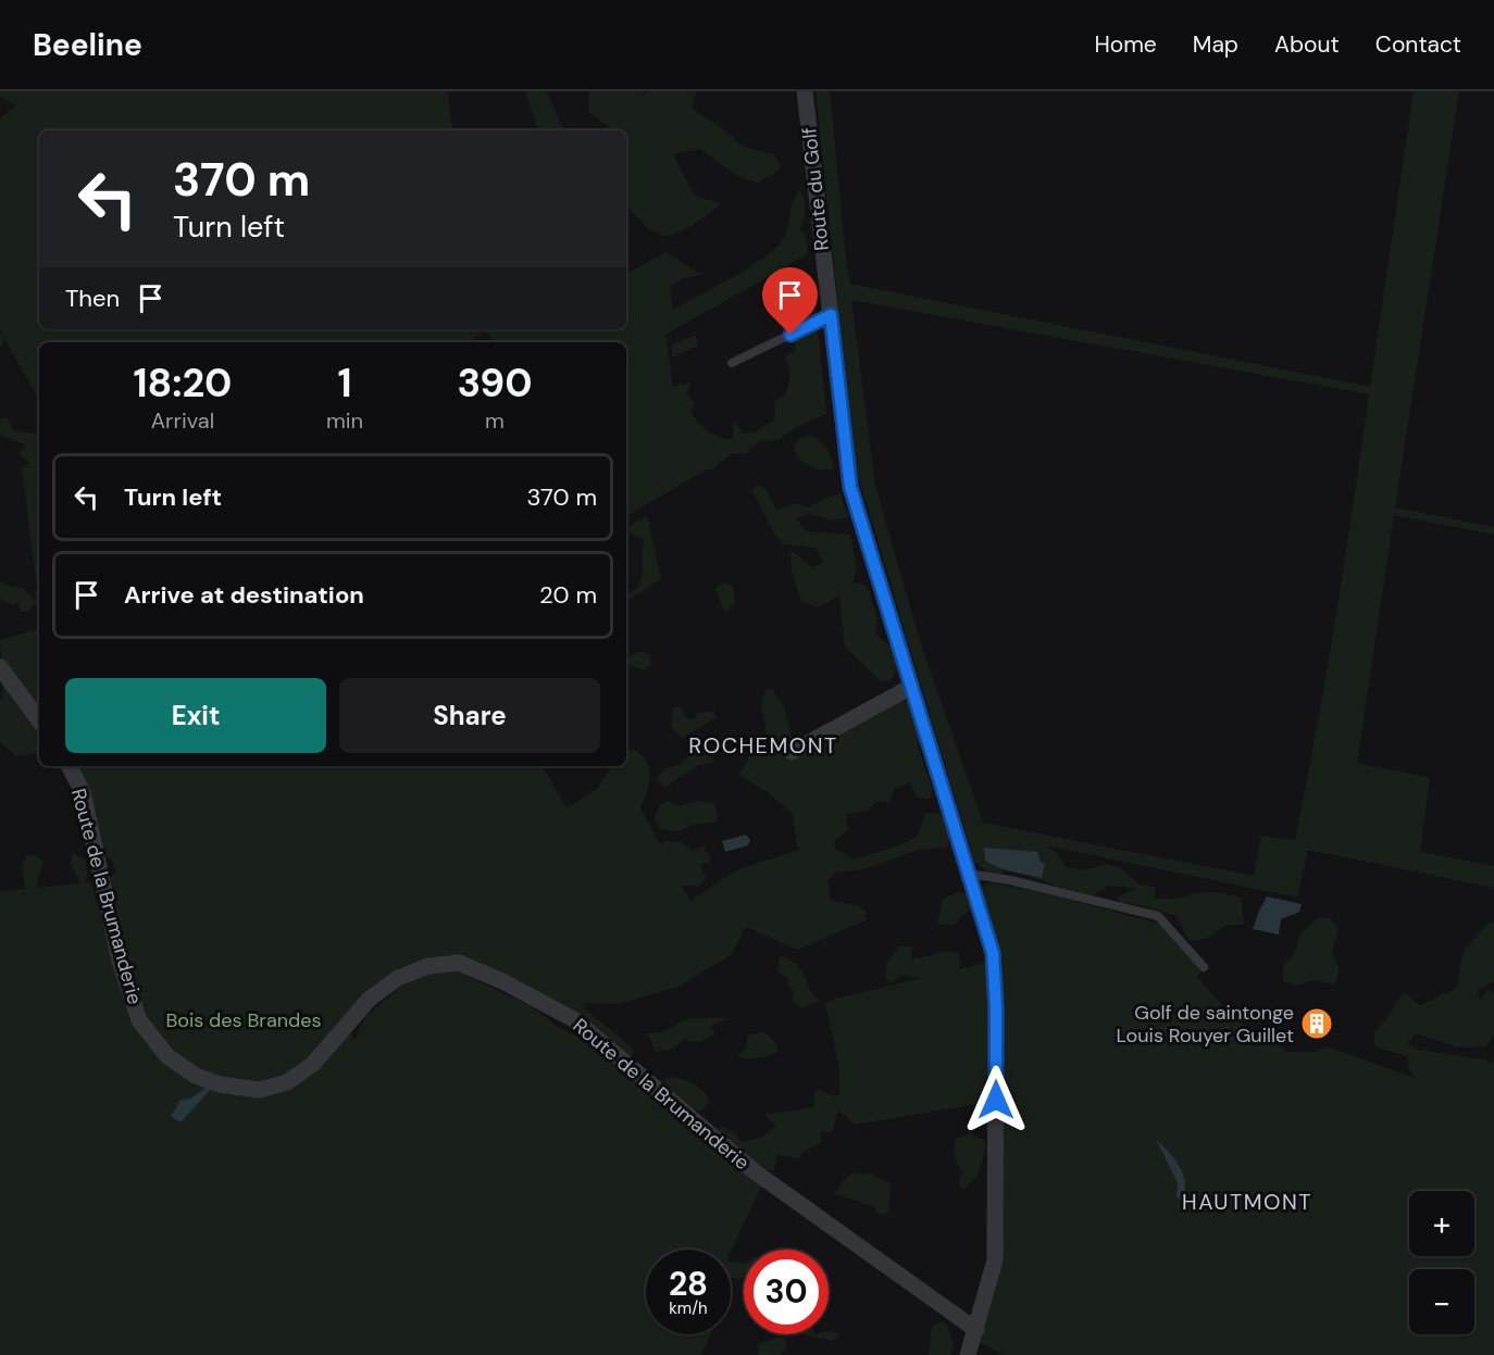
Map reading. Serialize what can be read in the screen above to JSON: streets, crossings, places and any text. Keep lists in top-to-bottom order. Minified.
{"streets":{"street":["Route du Golf","Route de la Brumanderie"]},"crossings":[["Route du Golf","Route de la Brumanderie"]],"districts":["ROCHEMONT","HAUTMONT"],"parks":["Bois des Brandes"],"places":{"building":["Golf de saintonge Louis Rouyer Guillet"]},"page":{"header":"Beeline","nav":["Home","Map","About","Contact"],"turn":["370 m","Turn left"],"then":"Then","eta":["18:20","Arrival","1","min","390","m"],"list":[{"name":"Turn left","value":"370 m"},{"name":"Arrive at destination","value":"20 m"}],"buttons":["Exit","Share"],"map_buttons":["+","−"],"speed":"28 km/h","limit":"30"}}
